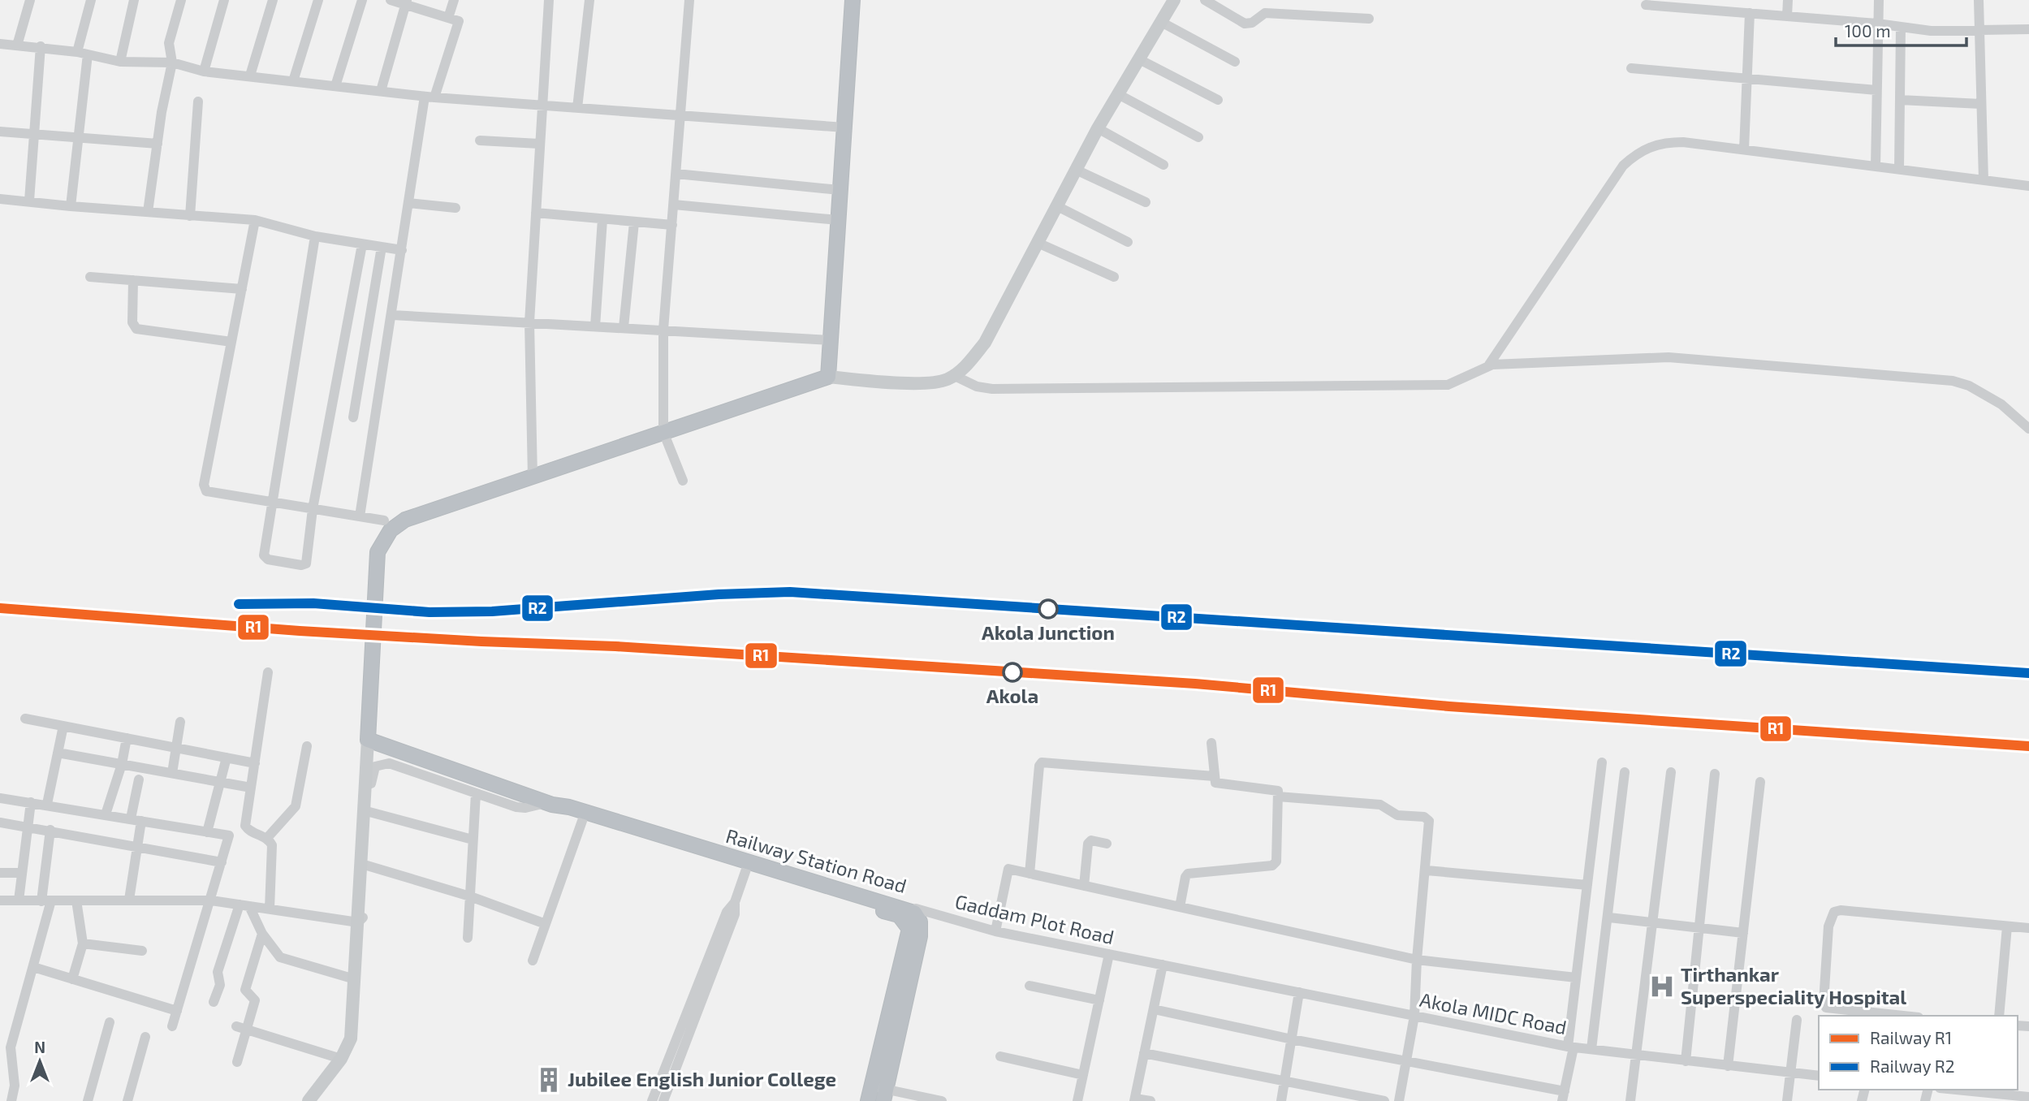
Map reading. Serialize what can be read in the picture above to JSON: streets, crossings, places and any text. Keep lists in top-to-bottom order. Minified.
{"streets":{"highway":["Railway Station Road"],"street":["Gaddam Plot Road","Akola MIDC Road"]},"crossings":[["Railway Station Road","Gaddam Plot Road"],["Gaddam Plot Road","Akola MIDC Road"]],"places":{"other":["Akola Junction","Akola"],"hospital":["Tirthankar Superspeciality Hospital"],"building":["Jubilee English Junior College"]},"lines":["rail line R2","rail line R1"],"legend":["Railway R1","Railway R2"],"scale_bar":"100 m","north":"top"}
